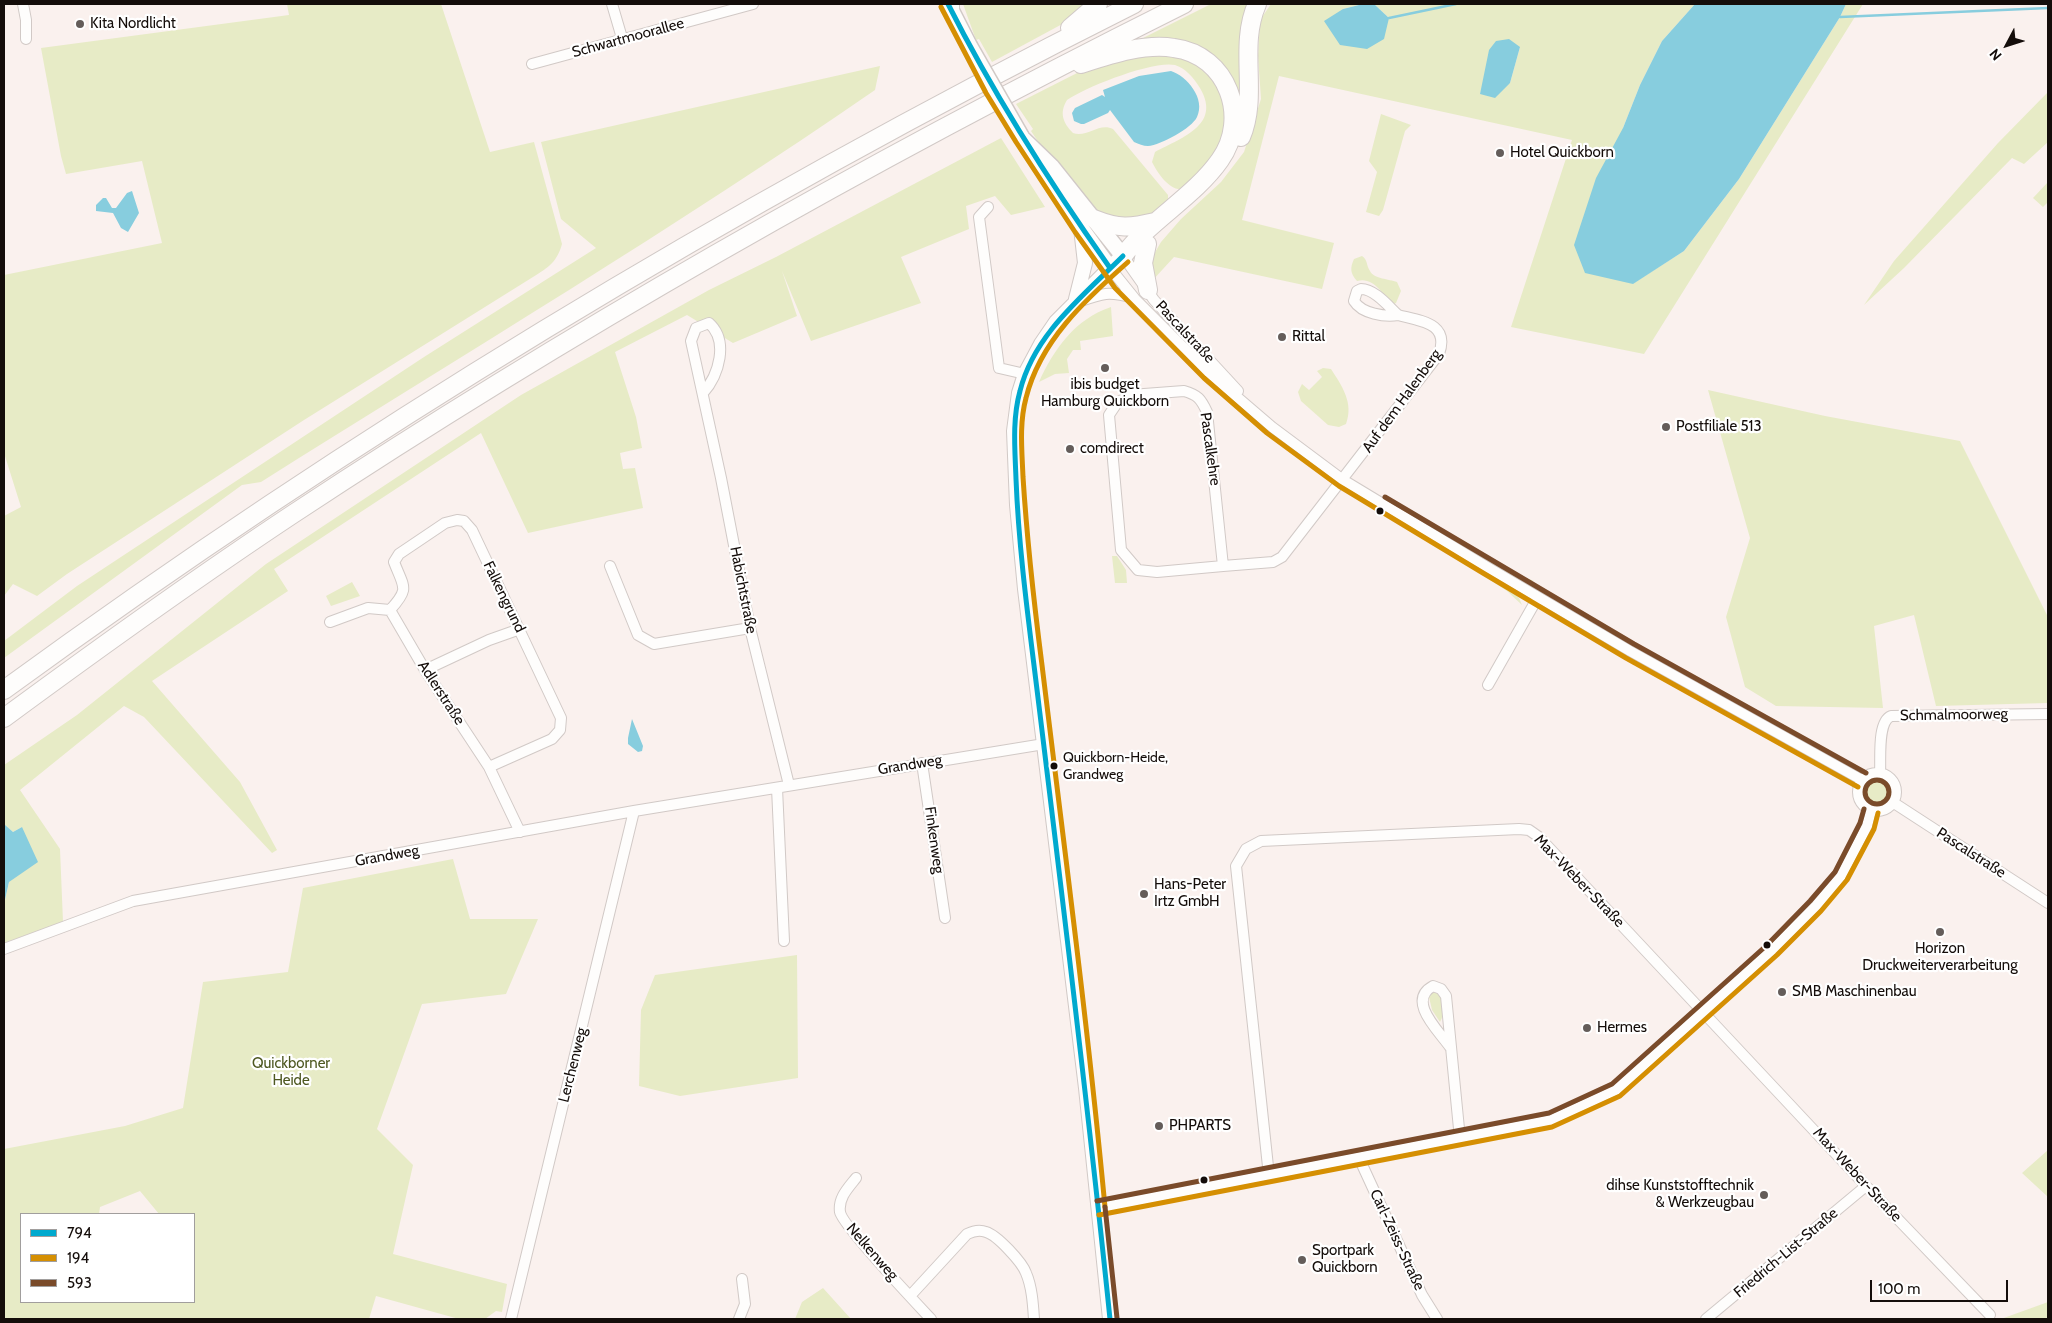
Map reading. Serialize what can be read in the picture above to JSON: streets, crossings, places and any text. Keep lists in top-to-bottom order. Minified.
{"streets":{"street":["Schwartmoorallee","Pascalstraße","Auf dem Halenberg","Pascalkehre","Habichtstraße","Falkengrund","Adlerstraße","Schmalmoorweg","Grandweg","Finkenweg","Max-Weber-Straße","Lerchenweg","Carl-Zeiss-Straße","Nelkenweg","Friedrich-List-Straße"]},"crossings":[["Pascalstraße","Auf dem Halenberg"],["Pascalstraße","Schmalmoorweg"],["Habichtstraße","Grandweg"],["Falkengrund","Adlerstraße"],["Adlerstraße","Grandweg"],["Grandweg","Finkenweg"],["Grandweg","Lerchenweg"],["Max-Weber-Straße","Friedrich-List-Straße"]],"parks":["Quickborner Heide"],"places":["Kita Nordlicht","Hotel Quickborn","Rittal","ibis budget Hamburg Quickborn","Postfiliale 513","comdirect","Quickborn-Heide, Grandweg","Hans-Peter Irtz GmbH","Horizon Druckweiterverarbeitung","SMB Maschinenbau","Hermes","PHPARTS","dihse Kunststofftechnik & Werkzeugbau","Sportpark Quickborn"],"lines":["transit line 794","transit line 194","transit line 593"],"legend":["794","194","593"],"scale_bar":"100 m","north":"bottom left"}
